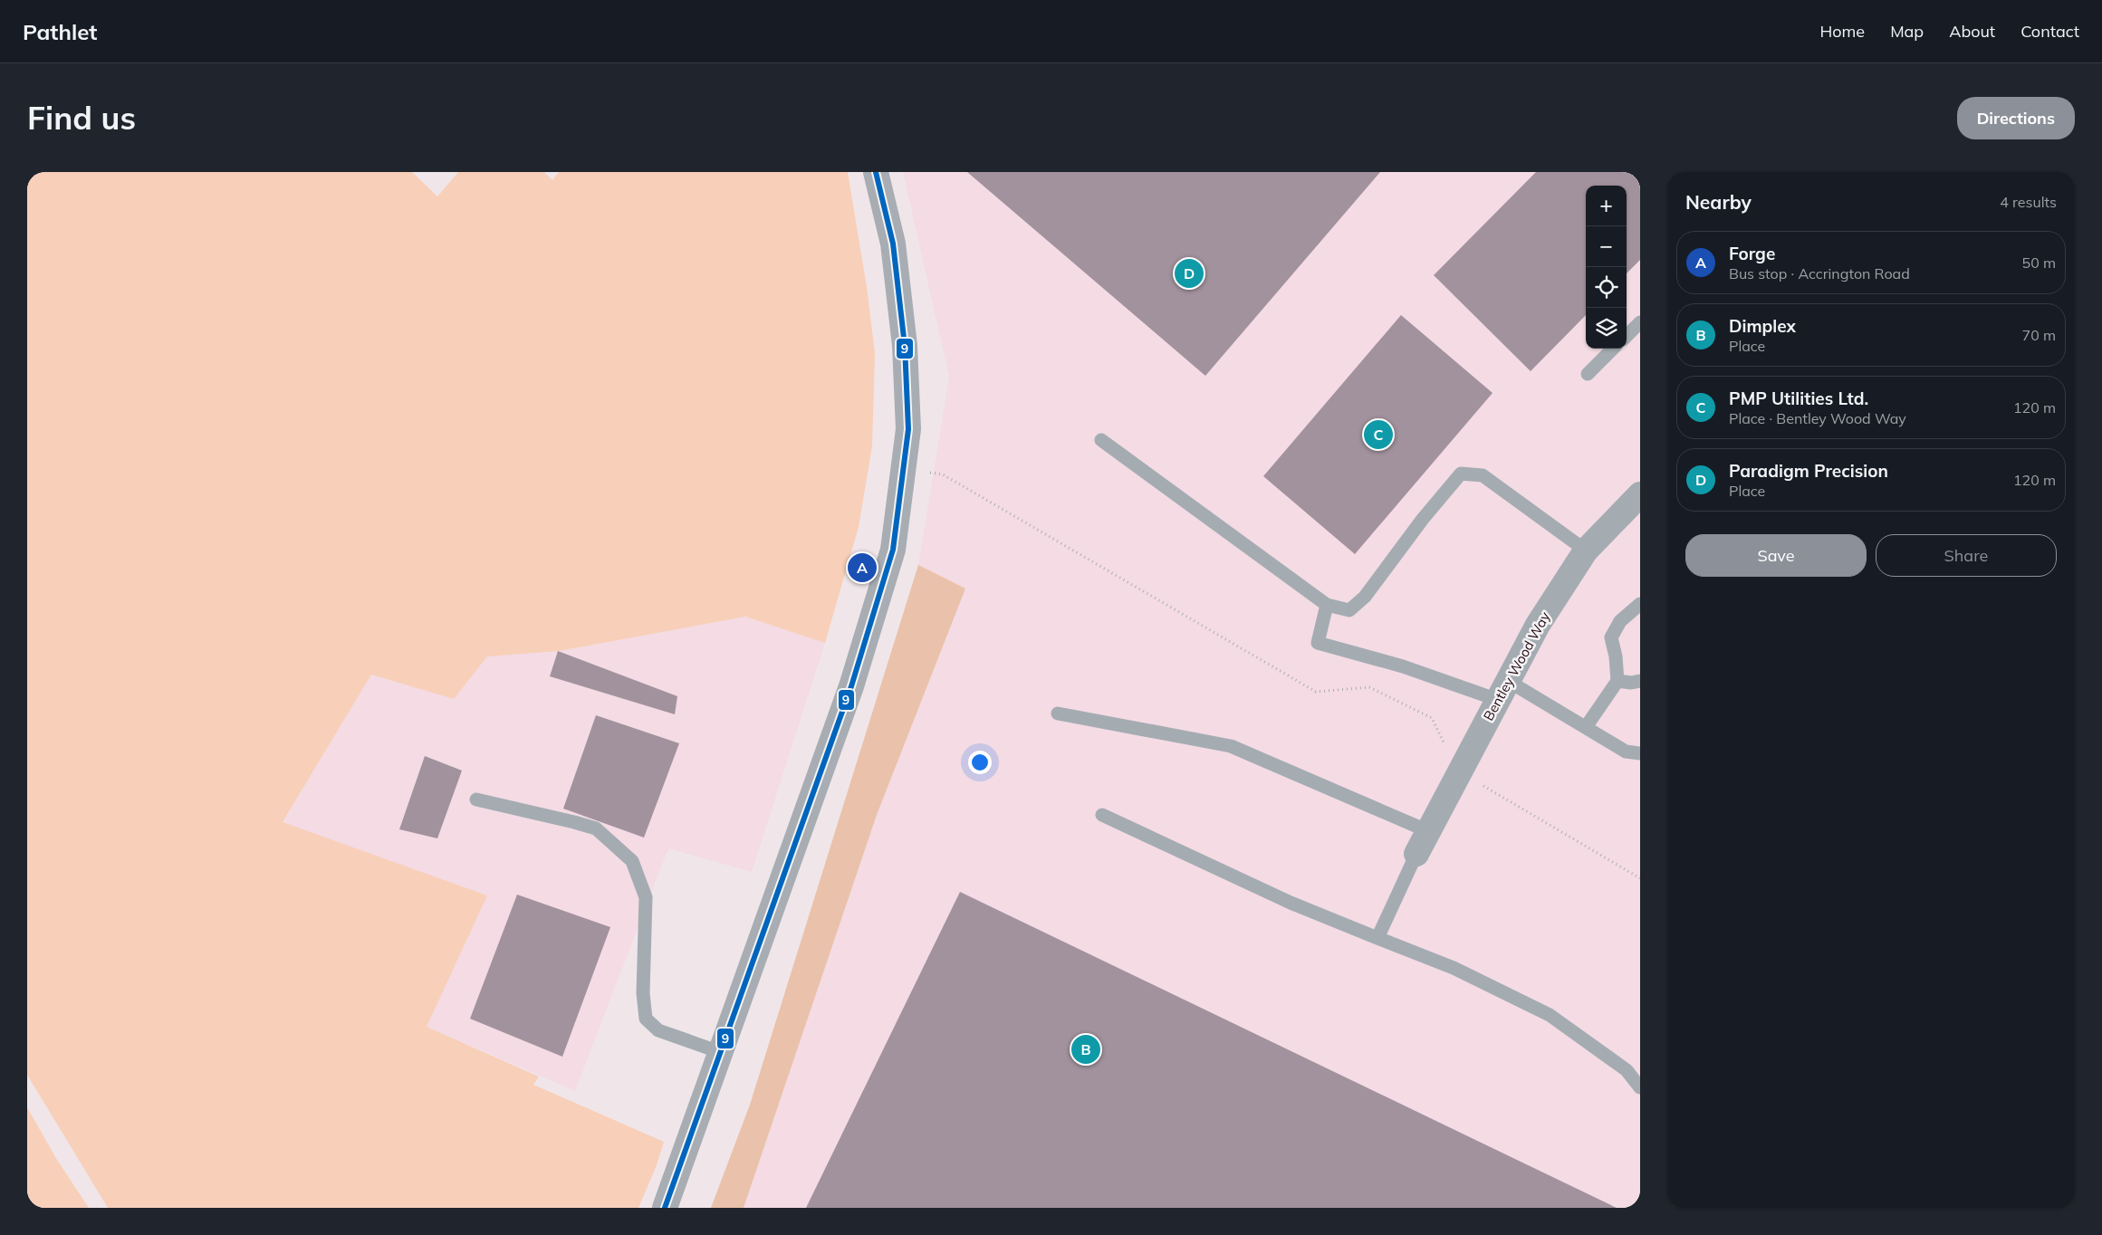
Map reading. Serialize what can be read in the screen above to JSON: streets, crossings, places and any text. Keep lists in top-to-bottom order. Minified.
{"streets":{"street":["Bentley Wood Way"]},"lines":["transit line 9"],"page":{"header":"Pathlet","nav":["Home","Map","About","Contact"],"buttons":["Directions",["Save","Share"]],"title":"Find us","heading":["Nearby","4 results"],"map_buttons":["+","−"],"list":[{"mark":"A","name":"Forge","note":"Bus stop · Accrington Road","value":"50 m"},{"mark":"B","name":"Dimplex","note":"Place","value":"70 m"},{"mark":"C","name":"PMP Utilities Ltd.","note":"Place · Bentley Wood Way","value":"120 m"},{"mark":"D","name":"Paradigm Precision","note":"Place","value":"120 m"}],"pins":["D","C","A","B"]}}
